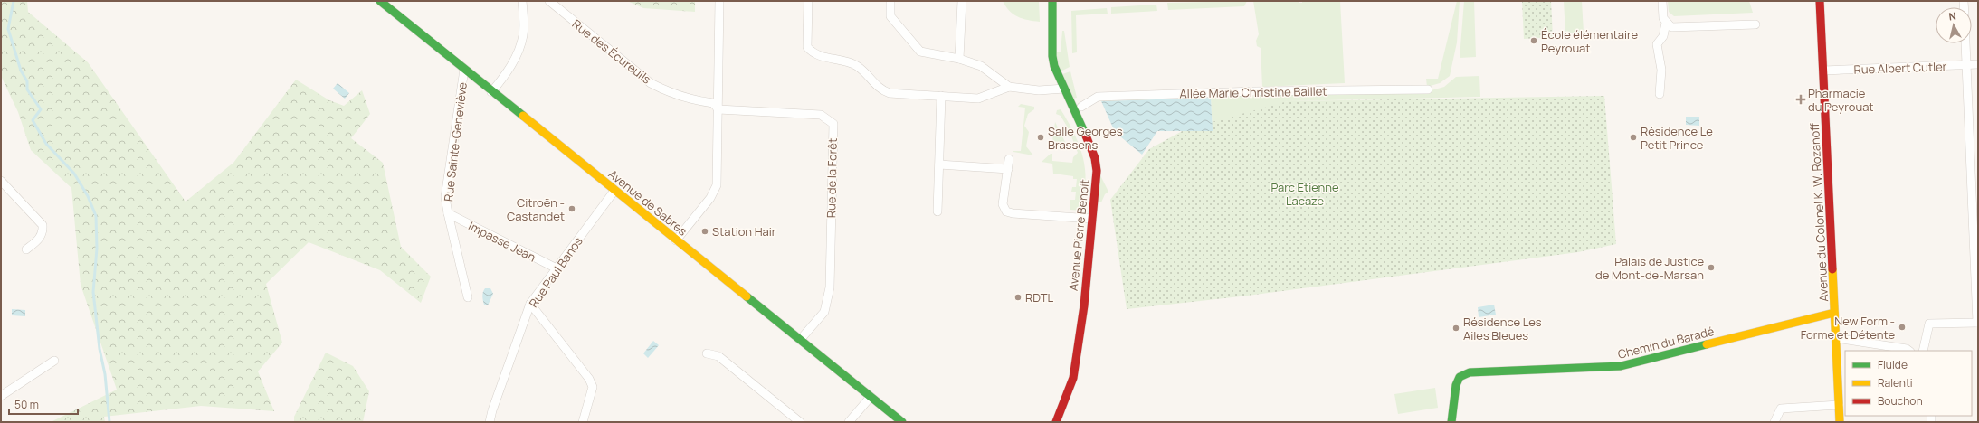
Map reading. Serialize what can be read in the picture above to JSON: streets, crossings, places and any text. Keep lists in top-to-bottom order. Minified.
{"streets":{"street":["Rue des Écureuils","Rue Albert Cutler","Allée Marie Christine Baillet","Rue Sainte-Geneviève","Rue de la Forêt","Avenue de Sabres","Avenue du Colonel K. W. Rozanoff","Avenue Pierre Benoit","Impasse Jean","Rue Paul Banos","Chemin du Baradé"]},"crossings":[["Rue des Écureuils","Rue de la Forêt"],["Rue Albert Cutler","Avenue du Colonel K. W. Rozanoff"],["Rue Sainte-Geneviève","Avenue de Sabres"],["Rue Sainte-Geneviève","Impasse Jean"],["Rue de la Forêt","Avenue de Sabres"],["Avenue de Sabres","Rue Paul Banos"],["Avenue du Colonel K. W. Rozanoff","Chemin du Baradé"],["Impasse Jean","Rue Paul Banos"]],"parks":["Parc Etienne Lacaze"],"places":{"other":["École élémentaire Peyrouat","Salle Georges Brassens","Résidence Le Petit Prince","Citroën - Castandet","Station Hair","Palais de Justice de Mont-de-Marsan","RDTL","New Form - Forme et Détente","Résidence Les Ailes Bleues"],"health":["Pharmacie du Peyrouat"]},"legend":["Fluide","Ralenti","Bouchon"],"scale_bar":"50 m","north":"top"}
